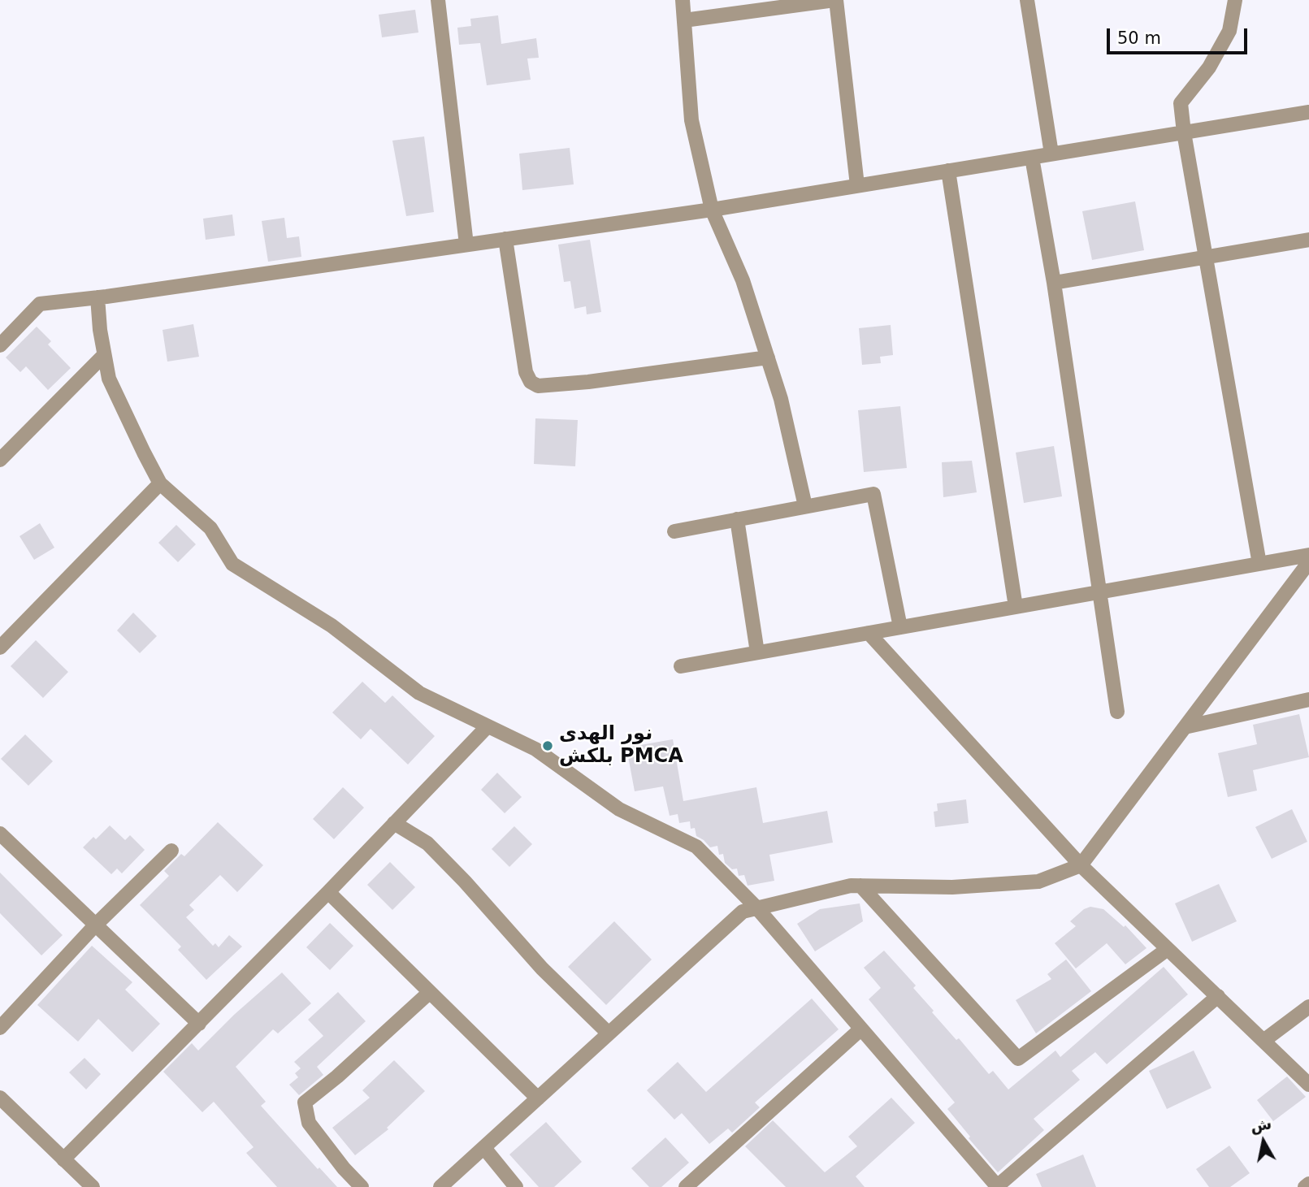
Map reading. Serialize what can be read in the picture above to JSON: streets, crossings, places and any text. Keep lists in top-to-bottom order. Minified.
{"places":["نور الهدى بلكش PMCA"],"scale_bar":"50 m","north":"top"}
